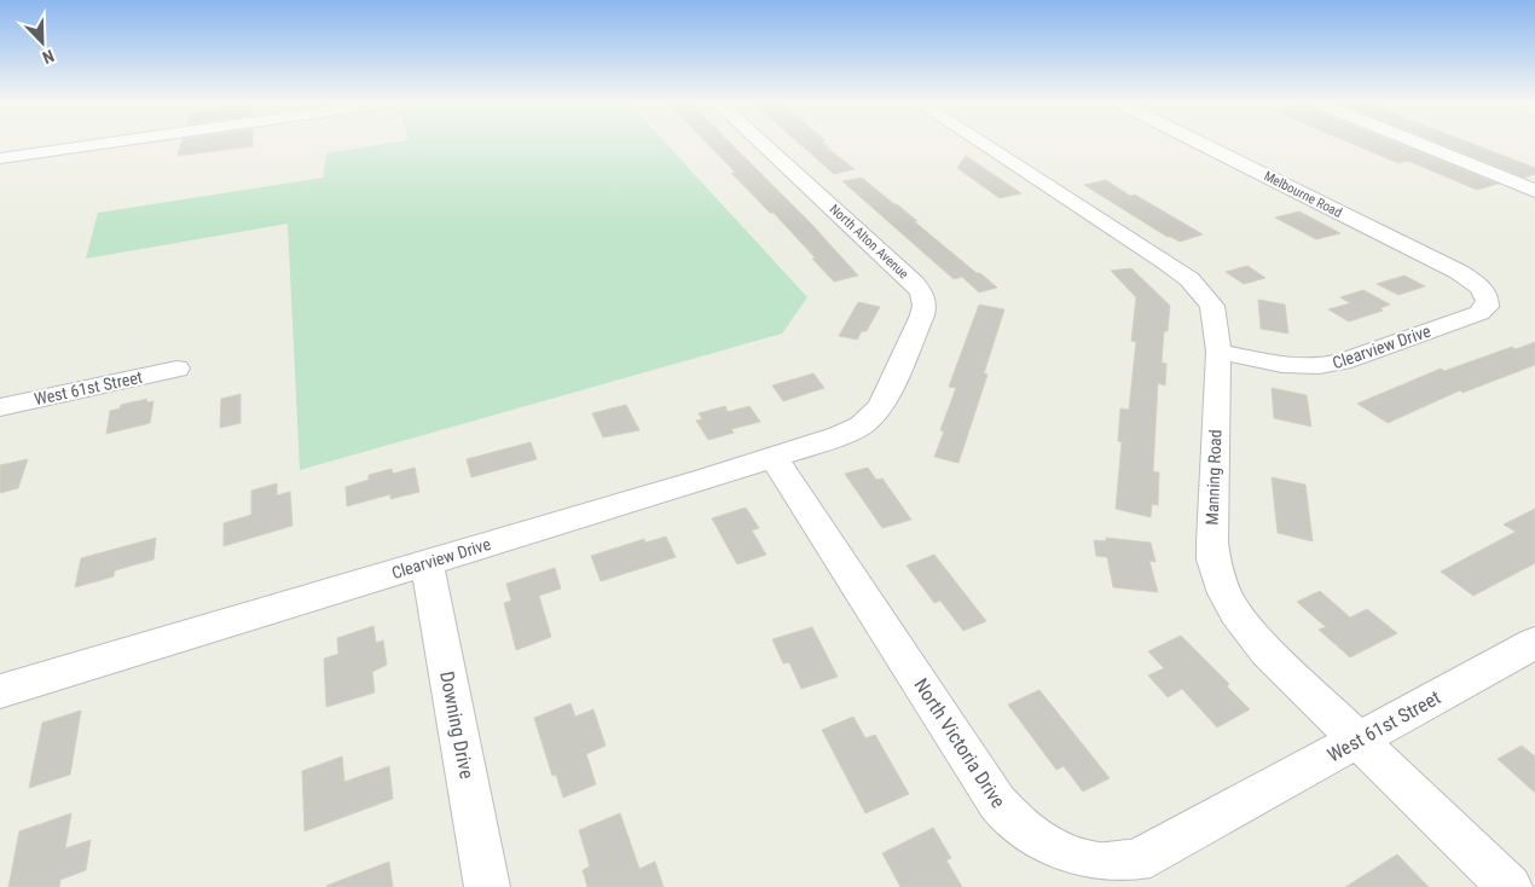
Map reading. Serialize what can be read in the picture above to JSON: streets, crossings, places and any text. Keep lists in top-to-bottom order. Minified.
{"streets":{"street":["Melbourne Road","North Alton Avenue","Clearview Drive","West 61st Street","Manning Road","Downing Drive","North Victoria Drive"]},"crossings":[["Melbourne Road","Clearview Drive"],["North Alton Avenue","Clearview Drive"],["Clearview Drive","Manning Road"],["Clearview Drive","Downing Drive"],["Clearview Drive","North Victoria Drive"],["West 61st Street","Manning Road"],["West 61st Street","North Victoria Drive"]],"north":"bottom right"}
